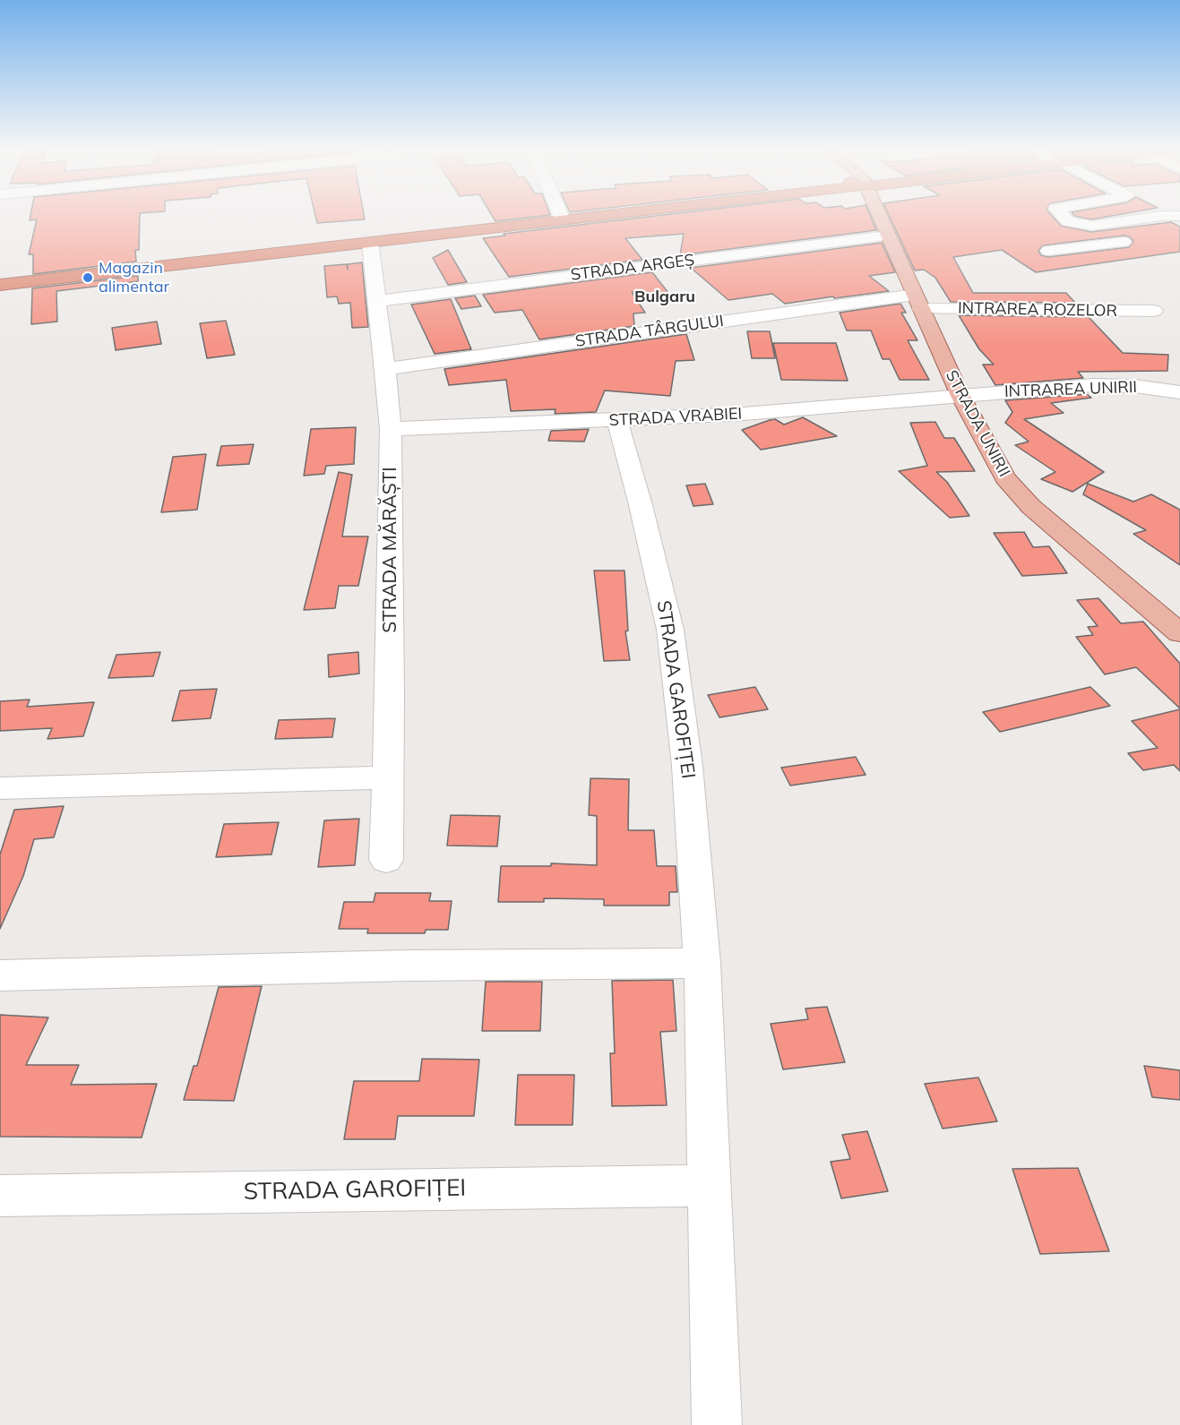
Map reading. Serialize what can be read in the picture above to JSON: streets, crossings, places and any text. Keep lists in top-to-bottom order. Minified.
{"streets":{"main road":["STRADA UNIRII"],"street":["STRADA ARGEȘ","INTRAREA ROZELOR","STRADA TÂRGULUI","INTRAREA UNIRII","STRADA VRABIEI","STRADA MĂRĂȘTI","STRADA GAROFIȚEI"]},"crossings":[["STRADA ARGEȘ","STRADA UNIRII"],["STRADA ARGEȘ","STRADA MĂRĂȘTI"],["INTRAREA ROZELOR","STRADA TÂRGULUI"],["INTRAREA ROZELOR","STRADA UNIRII"],["STRADA TÂRGULUI","STRADA UNIRII"],["STRADA TÂRGULUI","STRADA MĂRĂȘTI"],["INTRAREA UNIRII","STRADA VRABIEI"],["INTRAREA UNIRII","STRADA UNIRII"],["STRADA VRABIEI","STRADA UNIRII"],["STRADA VRABIEI","STRADA MĂRĂȘTI"],["STRADA VRABIEI","STRADA GAROFIȚEI"]],"districts":["Bulgaru"],"places":["Magazin alimentar"]}
